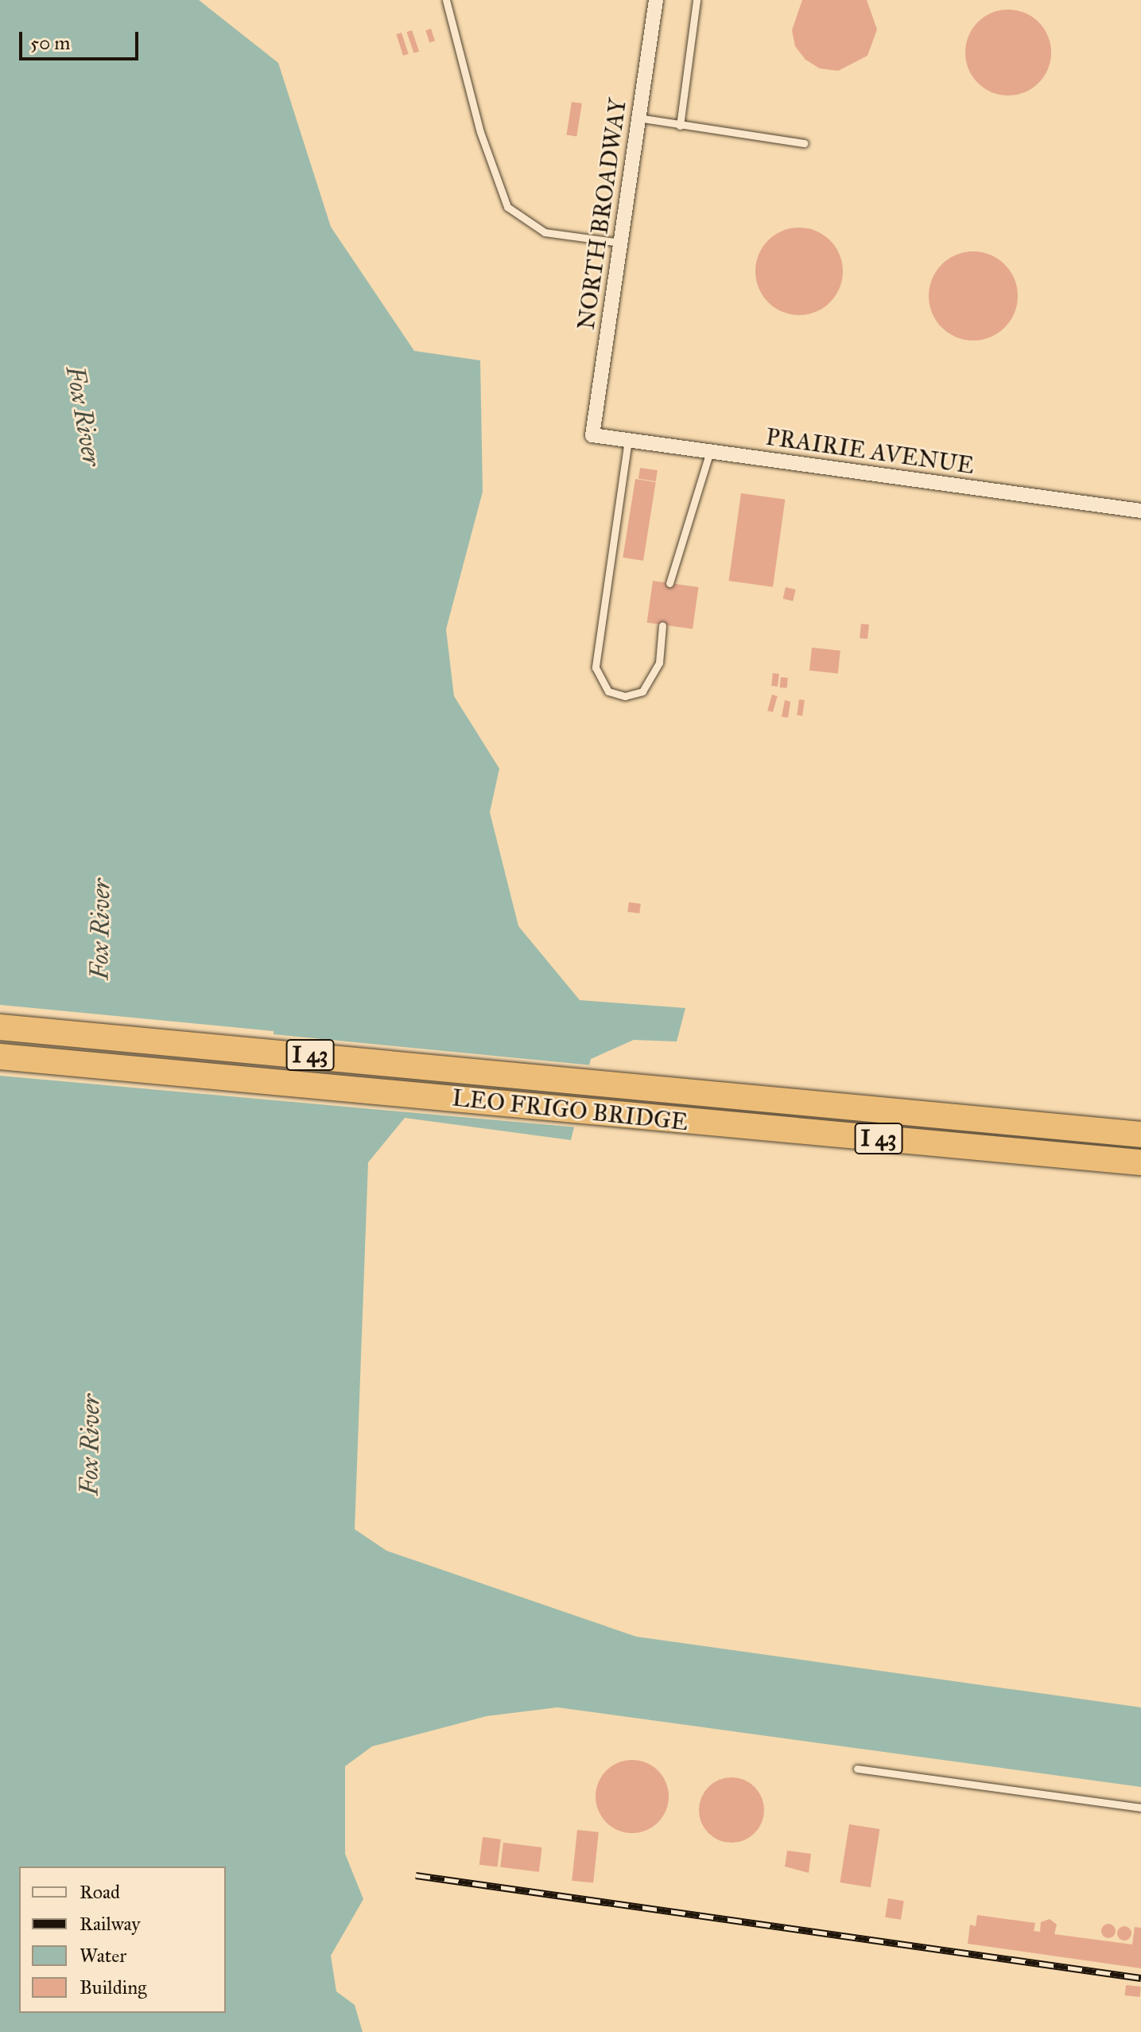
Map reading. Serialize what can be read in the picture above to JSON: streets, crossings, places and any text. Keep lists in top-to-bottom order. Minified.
{"streets":{"highway":["I 43","LEO FRIGO BRIDGE"],"street":["NORTH BROADWAY","PRAIRIE AVENUE"]},"crossings":[["NORTH BROADWAY","PRAIRIE AVENUE"]],"water":["Fox River"],"legend":["Road","Railway","Water","Building"],"scale_bar":"50 m"}
